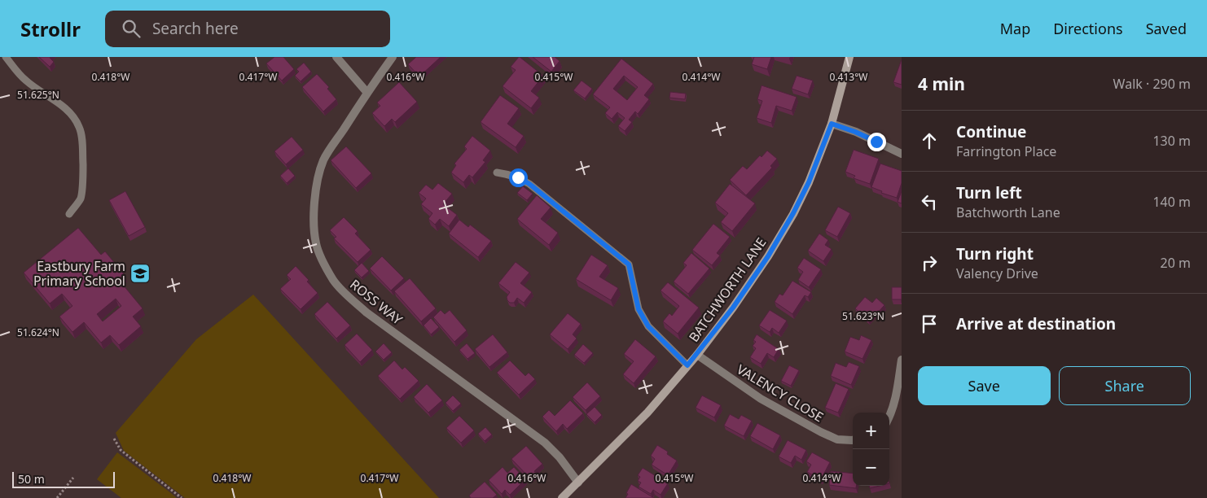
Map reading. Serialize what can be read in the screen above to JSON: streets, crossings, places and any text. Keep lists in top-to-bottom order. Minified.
{"streets":{"street":["BATCHWORTH LANE","ROSS WAY","VALENCY CLOSE"]},"crossings":[["BATCHWORTH LANE","ROSS WAY"],["BATCHWORTH LANE","VALENCY CLOSE"]],"places":{"school or university":["Eastbury Farm Primary School"]},"scale_bar":"50 m","page":{"header":"Strollr","search":"Search here","nav":["Map","Directions","Saved"],"heading":["4 min","Walk · 290 m"],"list":[["Continue","Farrington Place","130 m"],["Turn left","Batchworth Lane","140 m"],["Turn right","Valency Drive","20 m"],"Arrive at destination"],"buttons":["Save","Share"],"map_buttons":["+","−"],"scale":"50 m"},"coordinates":["0.418°W","0.417°W","0.416°W","0.415°W","0.414°W","0.413°W","51.625°N","51.623°N","51.624°N"]}
